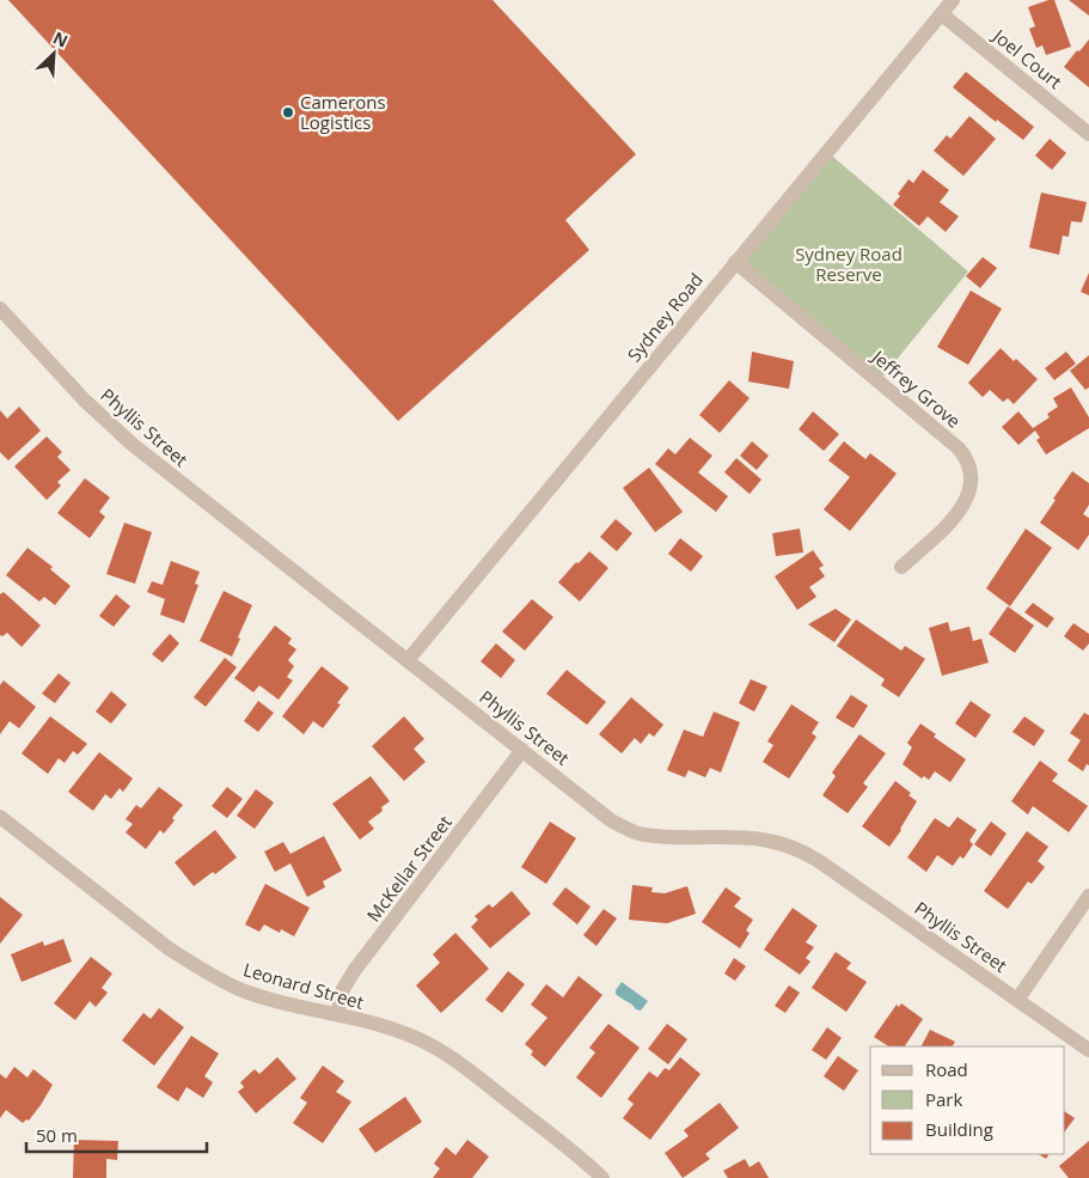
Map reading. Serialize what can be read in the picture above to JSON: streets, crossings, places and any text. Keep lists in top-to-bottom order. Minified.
{"streets":{"street":["Joel Court","Sydney Road","Jeffrey Grove","Phyllis Street","McKellar Street","Leonard Street"]},"crossings":[["Joel Court","Sydney Road"],["Sydney Road","Jeffrey Grove"],["Sydney Road","Phyllis Street"],["Phyllis Street","McKellar Street"],["McKellar Street","Leonard Street"]],"parks":["Sydney Road Reserve"],"places":["Camerons Logistics"],"legend":["Road","Park","Building"],"scale_bar":"50 m","north":"top right"}
